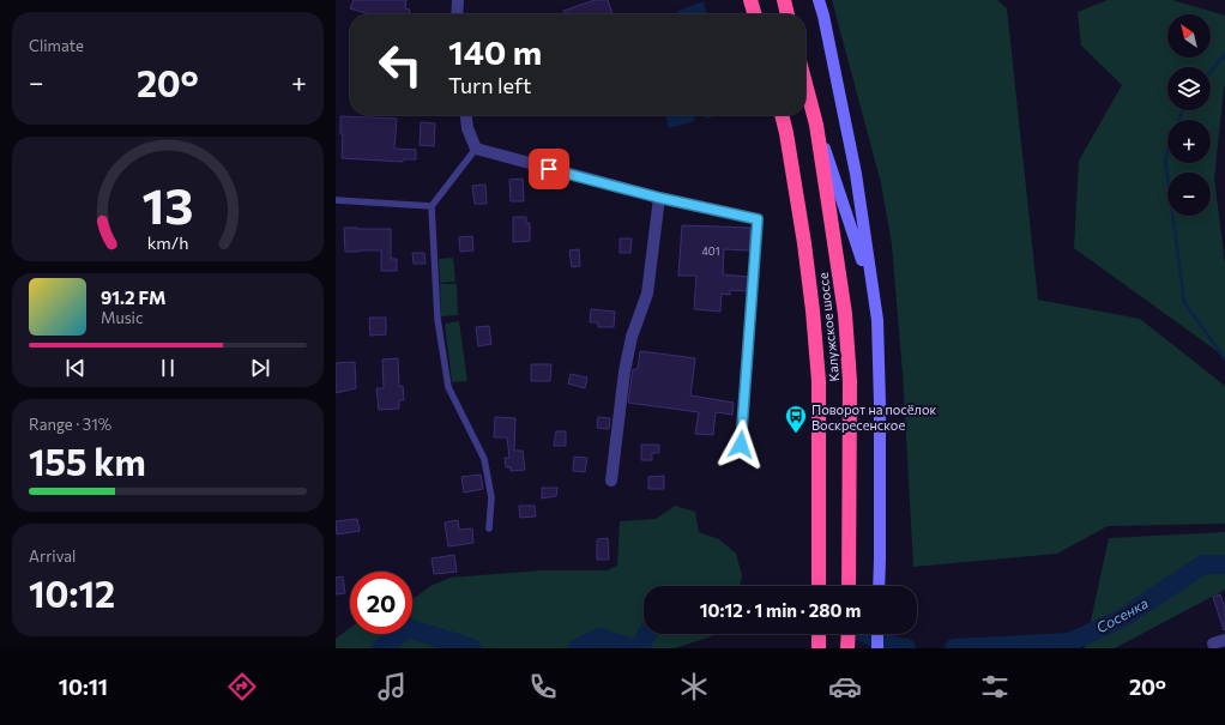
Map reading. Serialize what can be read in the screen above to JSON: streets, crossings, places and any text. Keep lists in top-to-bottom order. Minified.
{"streets":{"highway":["Калужское шоссе"]},"water":["Сосенка"],"places":{"bus stop":["Поворот на посёлок Воскресенское"]},"house_numbers":["401"],"north":"top left","page":{"tile":["Climate",["Range · 31%","155 km"],["Arrival","10:12"]],"map_buttons":["+","−"],"turn":["140 m","Turn left"],"heat":["−","20°","+"],"song":["91.2 FM","Music"],"limit":"20","trip":"10:12 · 1 min · 280 m","tabs":["10:11","20°"],"gauge":["13","km/h"]}}
